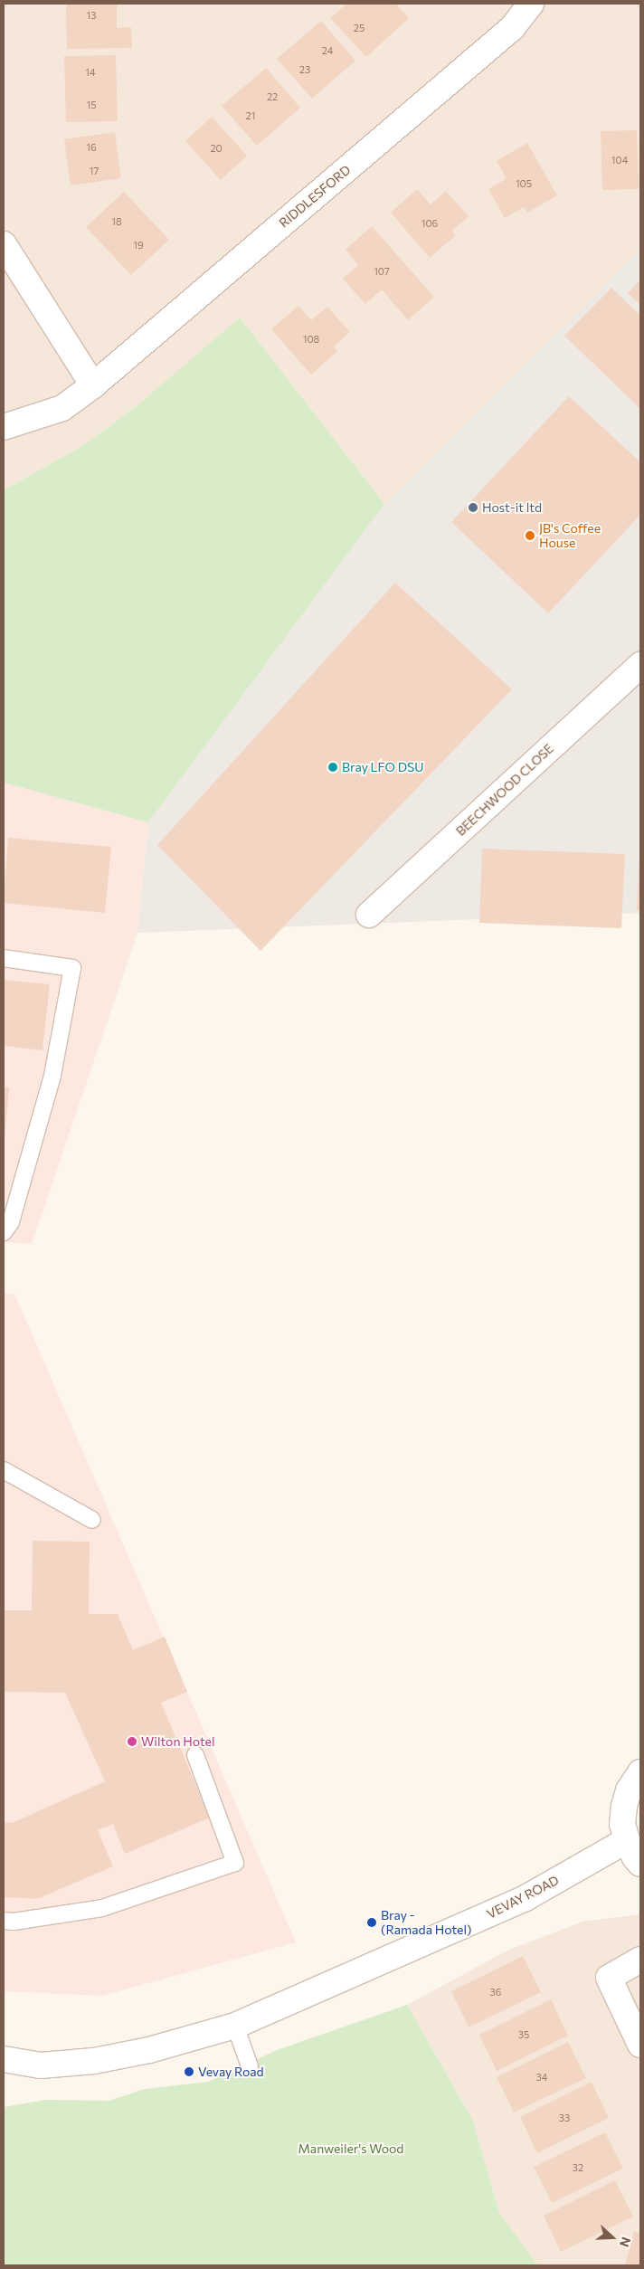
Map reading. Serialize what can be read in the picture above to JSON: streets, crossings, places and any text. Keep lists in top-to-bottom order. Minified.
{"streets":{"street":["RIDDLESFORD","BEECHWOOD CLOSE","VEVAY ROAD"]},"parks":["Manweiler's Wood"],"places":["Host-it ltd","JB's Coffee House","Bray LFO DSU","Wilton Hotel","Bray - (Ramada Hotel)","Vevay Road"],"house_numbers":["13","25","24","23","14","22","15","21","16","20","104","17","105","18","106","19","107","108","36","35","34","33","32"],"north":"right"}
